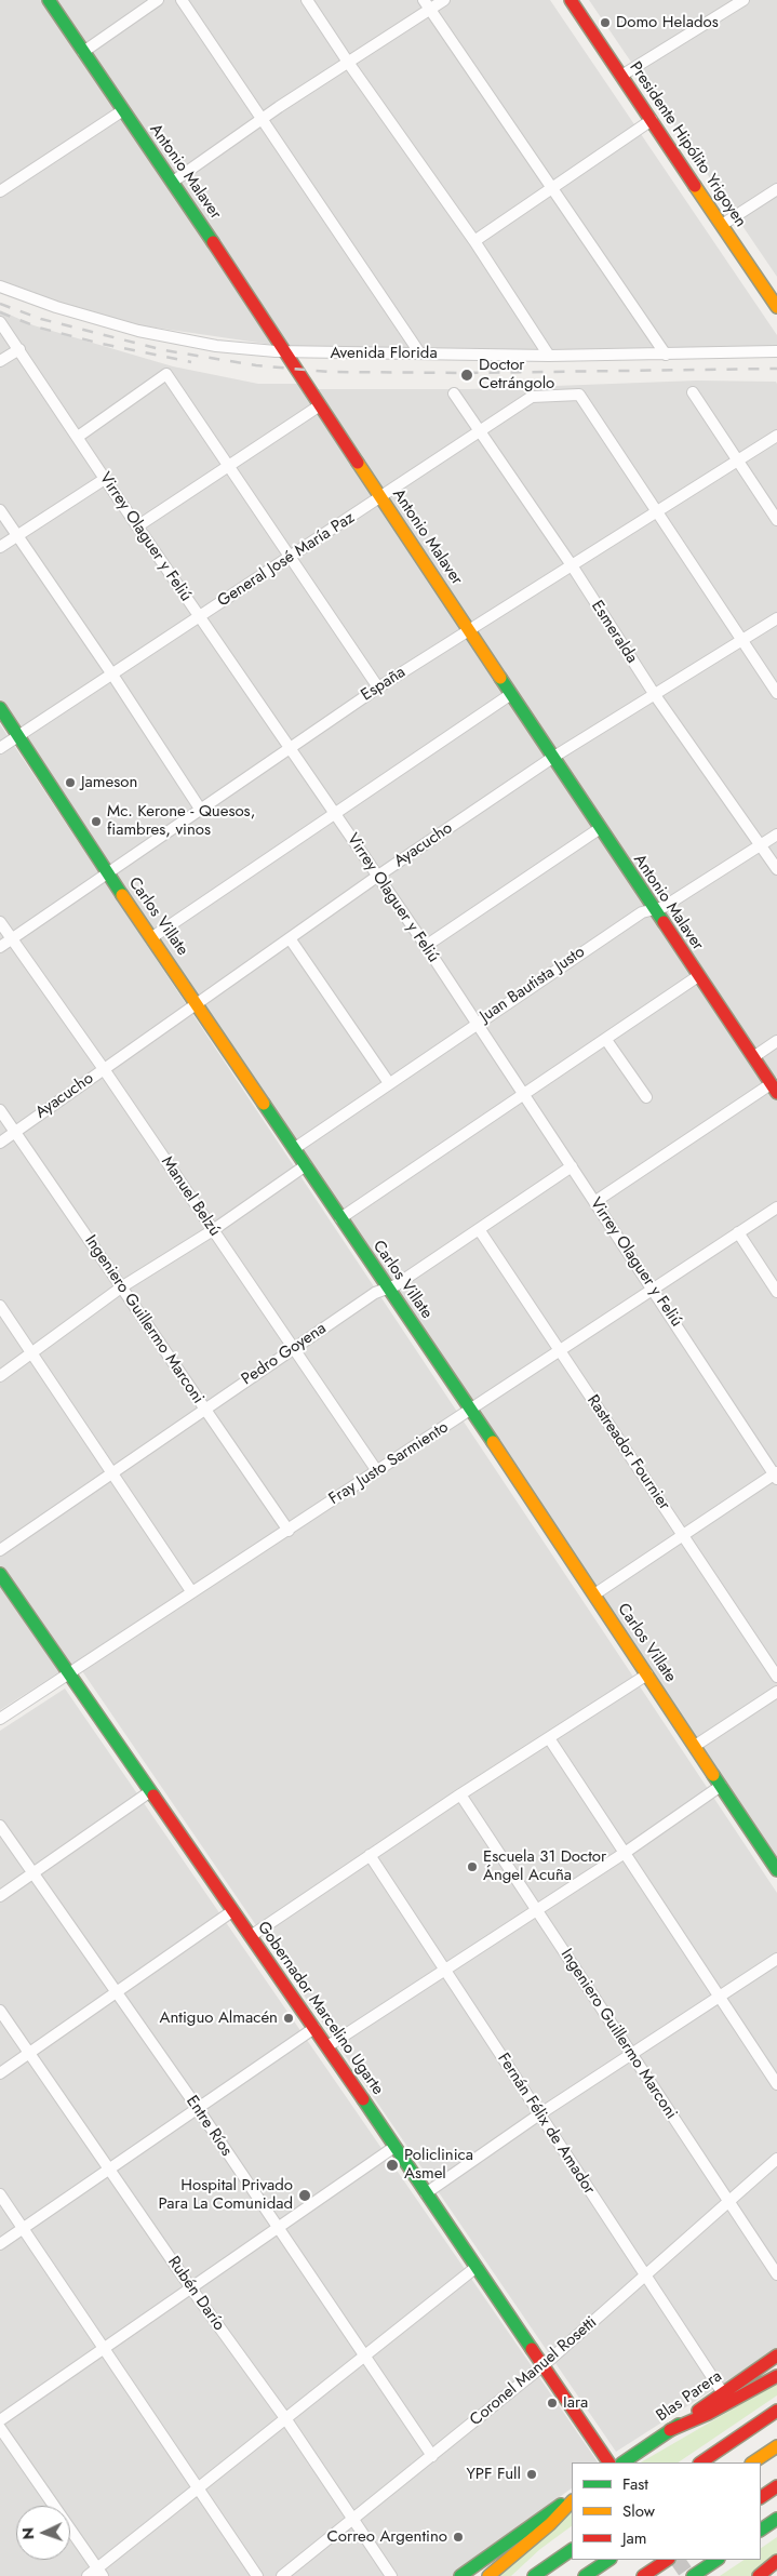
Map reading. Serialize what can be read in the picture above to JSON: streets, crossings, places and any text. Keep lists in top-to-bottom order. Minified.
{"streets":{"main road":["Presidente Hipólito Yrigoyen","Antonio Malaver","Carlos Villate","Gobernador Marcelino Ugarte","Blas Parera"],"street":["Avenida Florida","Virrey Olaguer y Feliú","General José María Paz","Esmeralda","España","Ayacucho","Juan Bautista Justo","Manuel Belzú","Ingeniero Guillermo Marconi","Pedro Goyena","Rastreador Fournier","Fray Justo Sarmiento","Fernán Félix de Amador","Entre Ríos","Rubén Darío","Coronel Manuel Rosetti"]},"crossings":[["Antonio Malaver","Avenida Florida"],["Antonio Malaver","General José María Paz"],["Antonio Malaver","España"],["Antonio Malaver","Ayacucho"],["Antonio Malaver","Juan Bautista Justo"],["Virrey Olaguer y Feliú","General José María Paz"],["Virrey Olaguer y Feliú","España"],["Virrey Olaguer y Feliú","Ayacucho"],["Virrey Olaguer y Feliú","Juan Bautista Justo"],["Virrey Olaguer y Feliú","Pedro Goyena"],["Virrey Olaguer y Feliú","Fray Justo Sarmiento"],["General José María Paz","Esmeralda"],["General José María Paz","España"],["General José María Paz","Carlos Villate"],["Esmeralda","España"],["Esmeralda","Ayacucho"],["Esmeralda","Juan Bautista Justo"],["España","Carlos Villate"],["España","Manuel Belzú"],["Ayacucho","Carlos Villate"],["Ayacucho","Manuel Belzú"],["Ayacucho","Ingeniero Guillermo Marconi"],["Carlos Villate","Juan Bautista Justo"],["Carlos Villate","Pedro Goyena"],["Carlos Villate","Fray Justo Sarmiento"],["Manuel Belzú","Pedro Goyena"],["Manuel Belzú","Fray Justo Sarmiento"],["Ingeniero Guillermo Marconi","Pedro Goyena"],["Ingeniero Guillermo Marconi","Fray Justo Sarmiento"],["Ingeniero Guillermo Marconi","Coronel Manuel Rosetti"],["Pedro Goyena","Rastreador Fournier"],["Rastreador Fournier","Fray Justo Sarmiento"],["Fray Justo Sarmiento","Gobernador Marcelino Ugarte"],["Gobernador Marcelino Ugarte","Coronel Manuel Rosetti"],["Fernán Félix de Amador","Coronel Manuel Rosetti"],["Fernán Félix de Amador","Blas Parera"],["Entre Ríos","Coronel Manuel Rosetti"],["Rubén Darío","Coronel Manuel Rosetti"]],"places":["Domo Helados","Doctor Cetrángolo","Jameson","Mc. Kerone - Quesos, fiambres, vinos","Escuela 31 Doctor Ángel Acuña","Antiguo Almacén","Policlinica Asmel","Hospital Privado Para La Comunidad","Iara","YPF Full","Correo Argentino"],"legend":["Fast","Slow","Jam"],"north":"left"}
